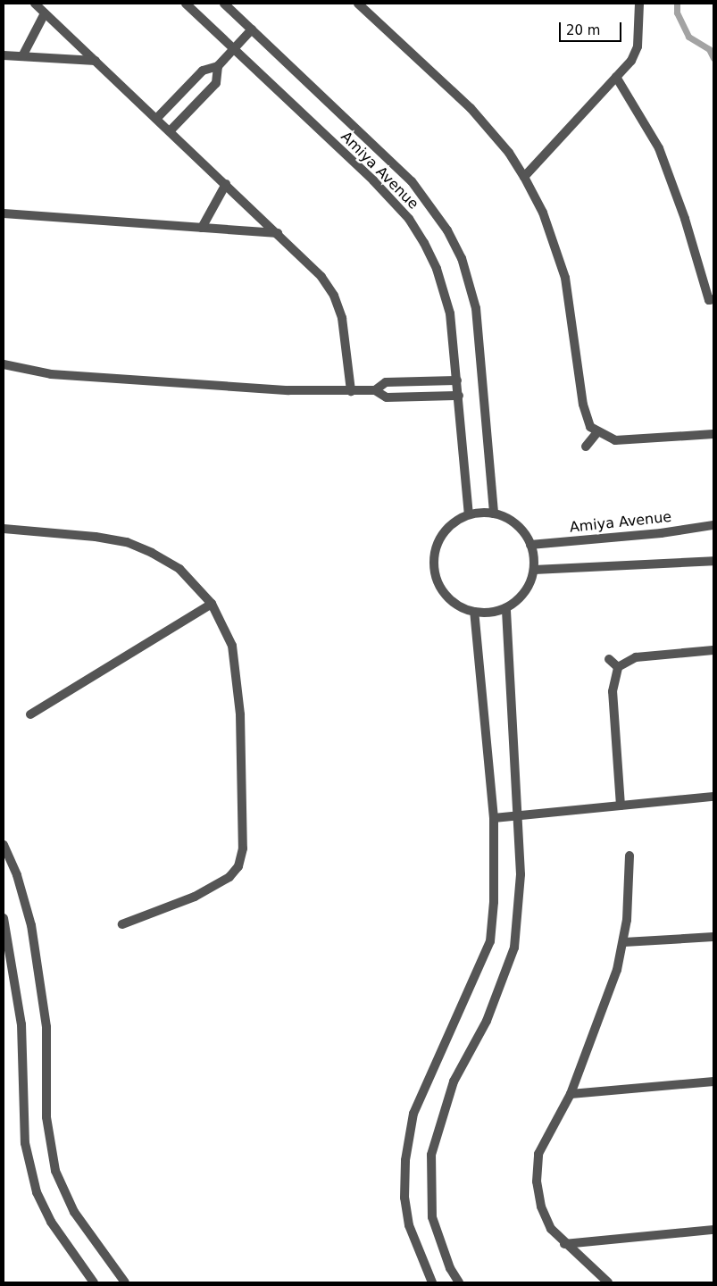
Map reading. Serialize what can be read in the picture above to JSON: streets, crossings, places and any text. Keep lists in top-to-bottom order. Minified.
{"streets":{"street":["Amiya Avenue"]},"scale_bar":"20 m"}
